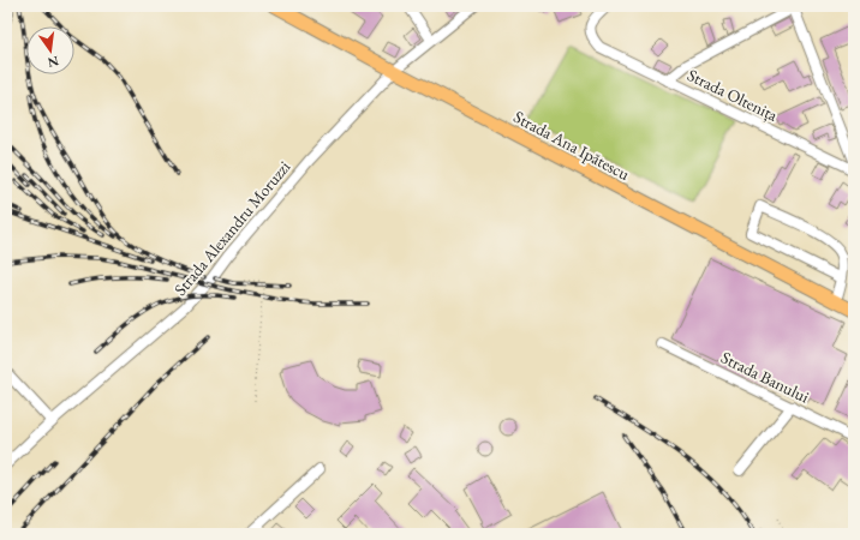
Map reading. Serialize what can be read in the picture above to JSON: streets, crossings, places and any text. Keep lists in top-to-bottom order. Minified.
{"streets":{"main road":["Strada Ana Ipătescu"],"street":["Strada Oltenița","Strada Alexandru Moruzzi","Strada Banului"]},"crossings":[["Strada Ana Ipătescu","Strada Alexandru Moruzzi"]],"north":"bottom"}
